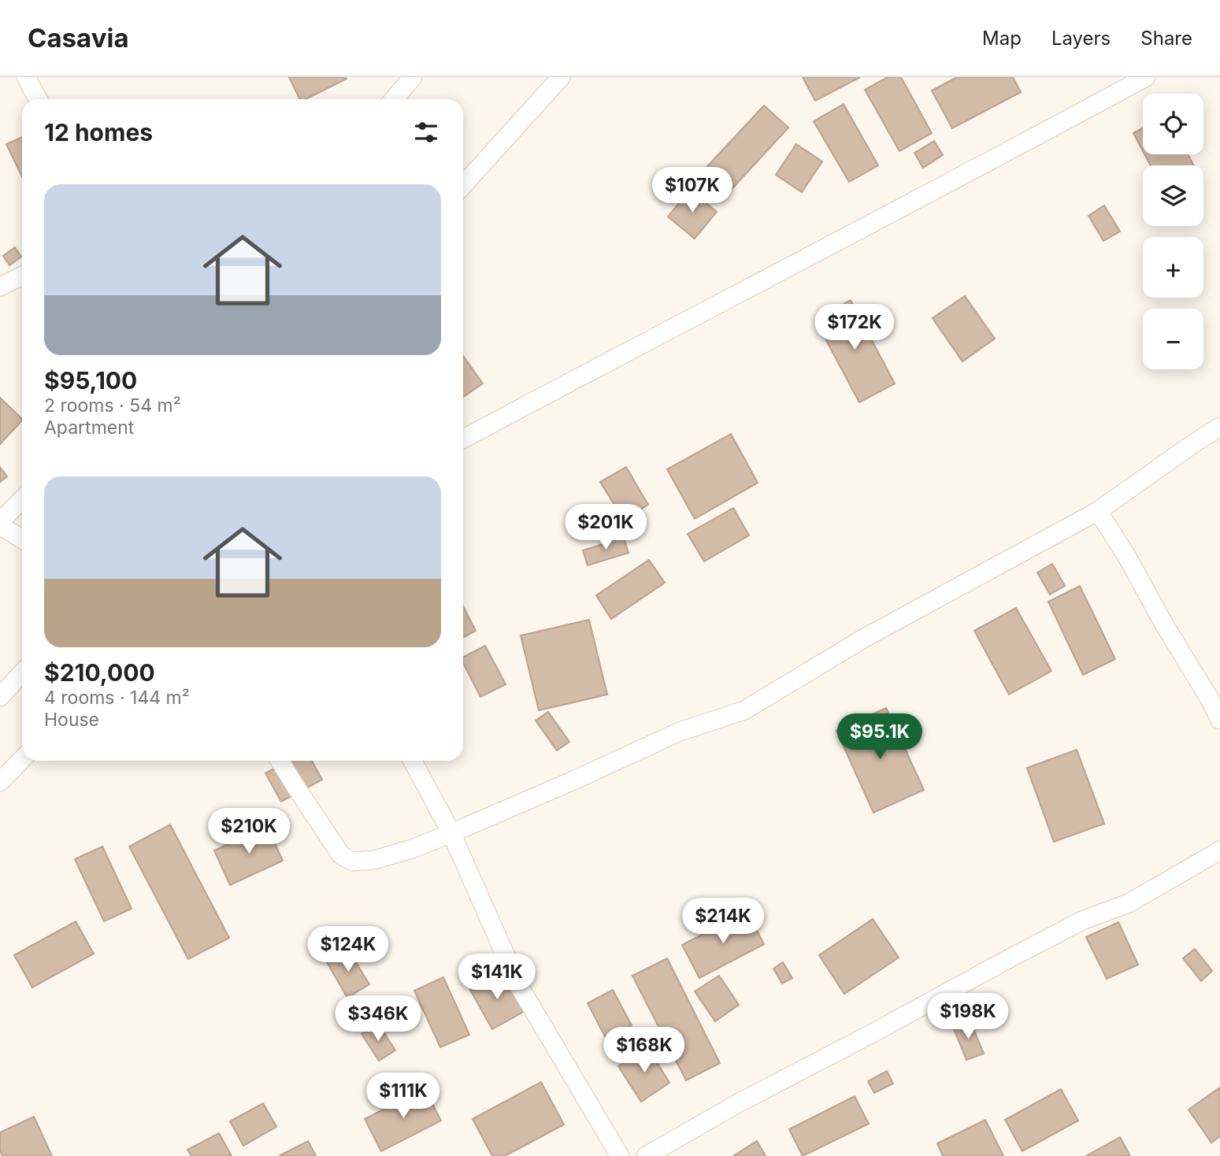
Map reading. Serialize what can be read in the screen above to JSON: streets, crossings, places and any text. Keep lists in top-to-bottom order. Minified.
{"page":{"header":"Casavia","nav":["Map","Layers","Share"],"map_buttons":["+","−"],"heading":"12 homes","list":[{"name":"$95,100","note":"2 rooms · 54 m² · Apartment"},{"name":"$210,000","note":"4 rooms · 144 m² · House"}],"price":["$107K","$172K","$201K","$95.1K","$210K","$214K","$124K","$141K","$198K","$346K","$168K","$111K"]}}
